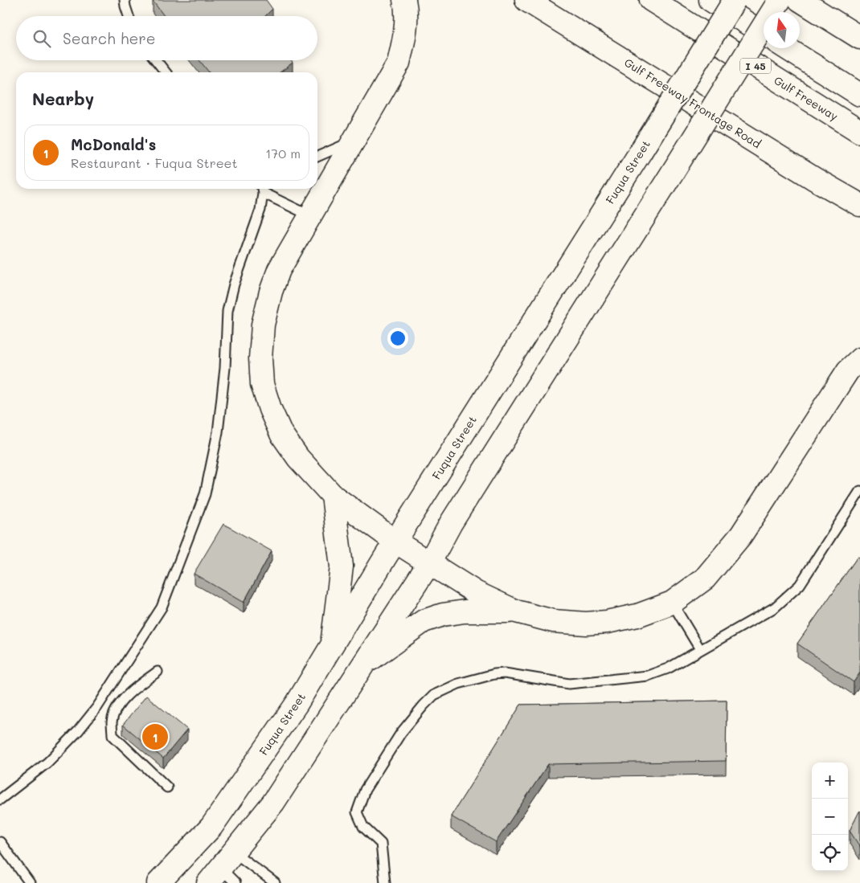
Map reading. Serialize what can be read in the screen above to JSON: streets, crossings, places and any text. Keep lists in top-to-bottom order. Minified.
{"streets":{"main road":["I 45","Gulf Freeway","Gulf Freeway Frontage Road","Fuqua Street"]},"north":"top","page":{"search":"Search here","heading":"Nearby","list":[{"mark":"1","name":"McDonald's","note":"Restaurant · Fuqua Street","value":"170 m"}],"pins":"1","map_buttons":["+","−"]}}
